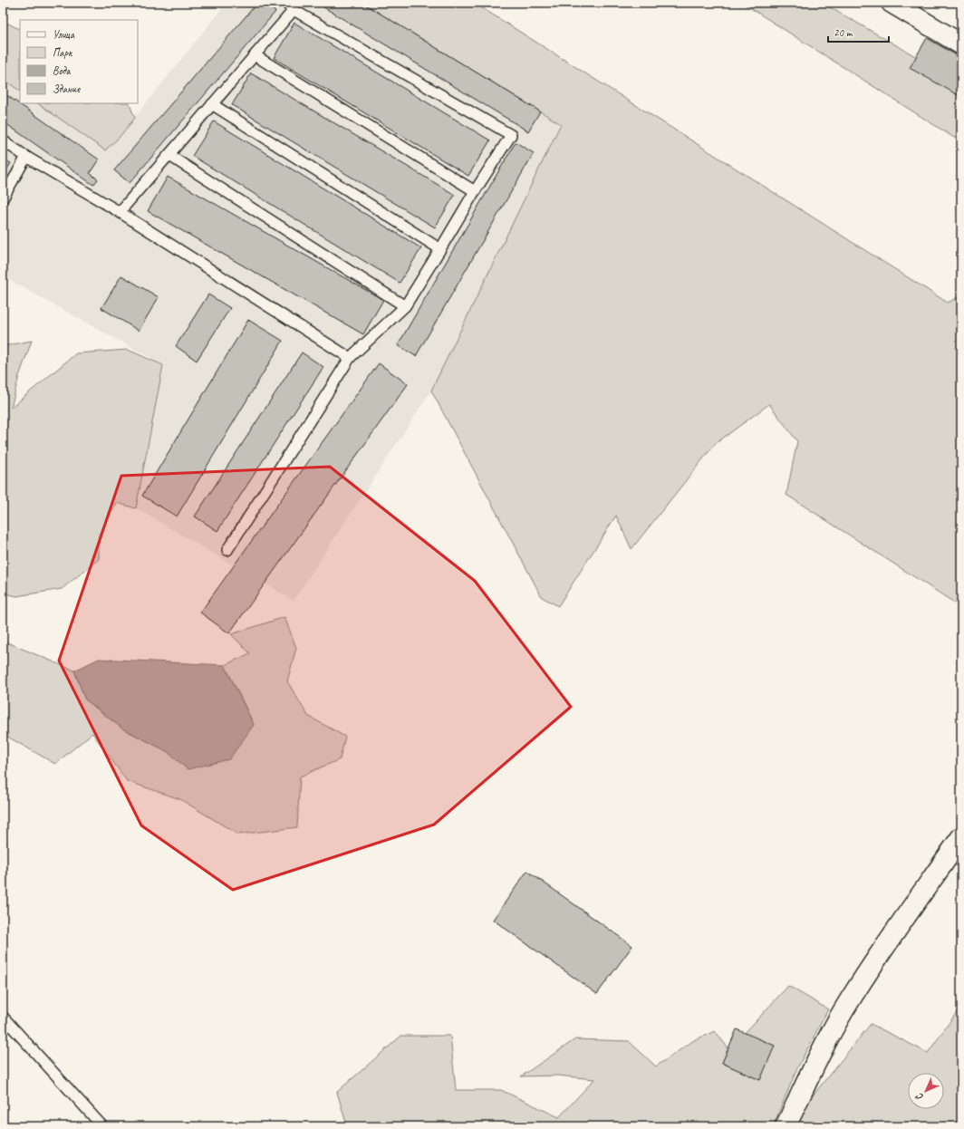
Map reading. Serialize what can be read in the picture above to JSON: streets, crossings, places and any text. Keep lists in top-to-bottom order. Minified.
{"legend":["Улица","Парк","Вода","Здание"],"scale_bar":"20 m","north":"bottom left"}
